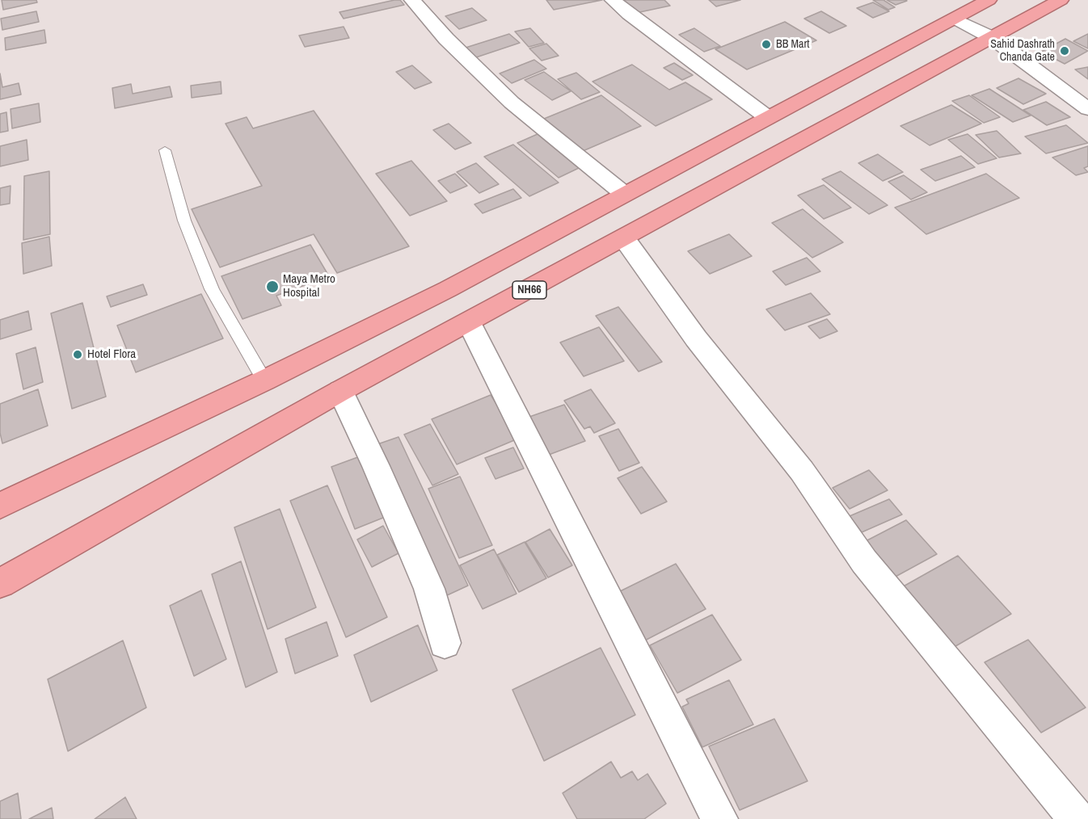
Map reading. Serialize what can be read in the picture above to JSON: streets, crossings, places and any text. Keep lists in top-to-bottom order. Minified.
{"streets":{"highway":["NH66"]},"places":["BB Mart","Sahid Dashrath Chanda Gate","Maya Metro Hospital","Hotel Flora"]}
